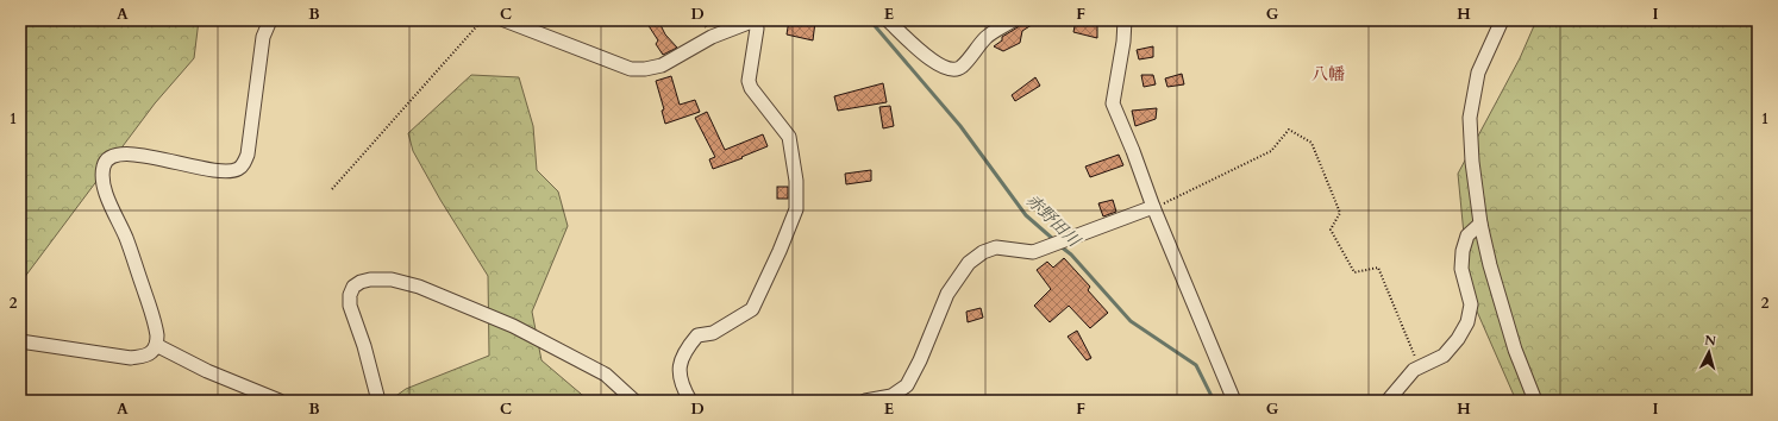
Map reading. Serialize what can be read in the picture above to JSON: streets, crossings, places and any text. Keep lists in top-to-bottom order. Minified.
{"districts":["八幡"],"water":["赤野田川"],"north":"top","grid":{"columns":["A","B","C","D","E","F","G","H","I"],"rows":["1","2"]}}
